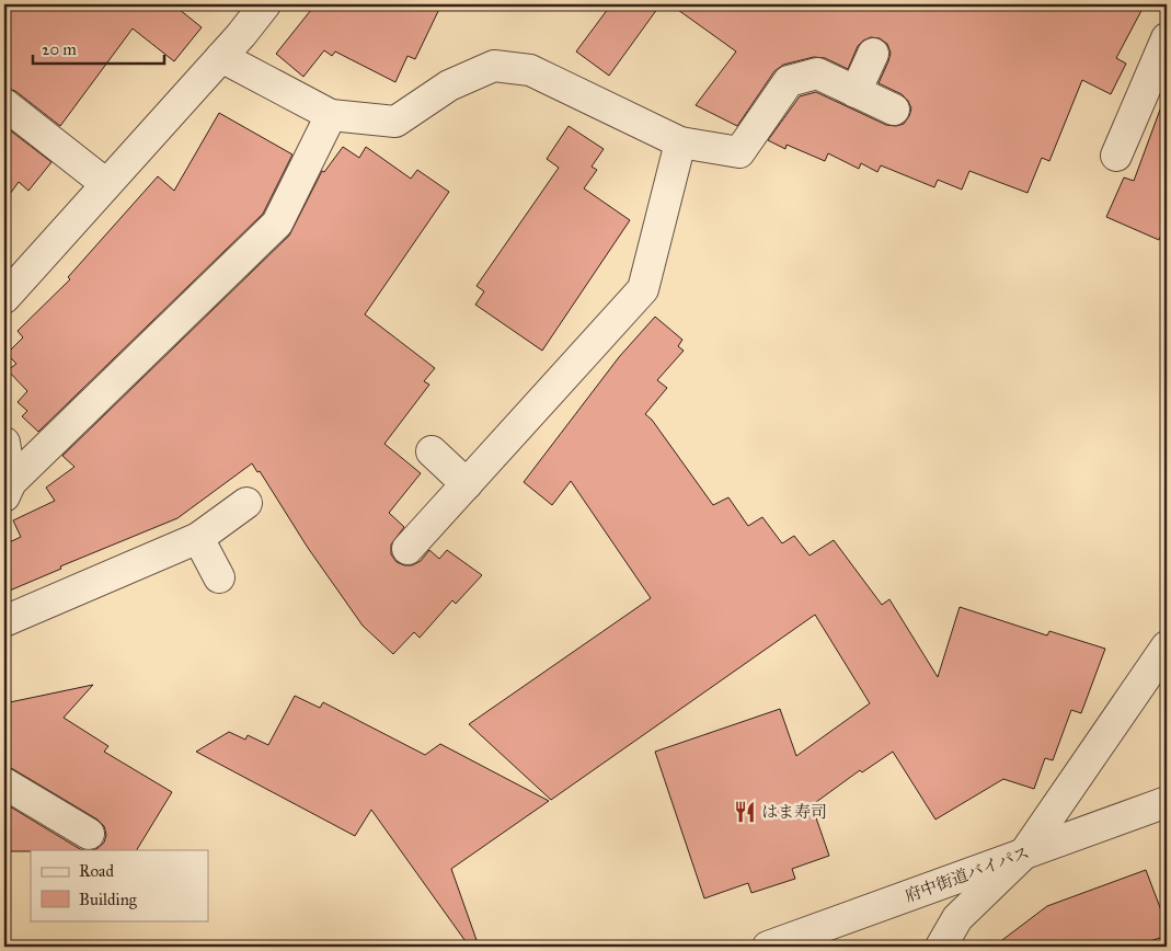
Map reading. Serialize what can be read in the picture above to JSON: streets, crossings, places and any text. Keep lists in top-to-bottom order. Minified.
{"streets":{"street":["府中街道バイパス"]},"places":{"restaurant":["はま寿司"]},"legend":["Road","Building"],"scale_bar":"20 m"}
